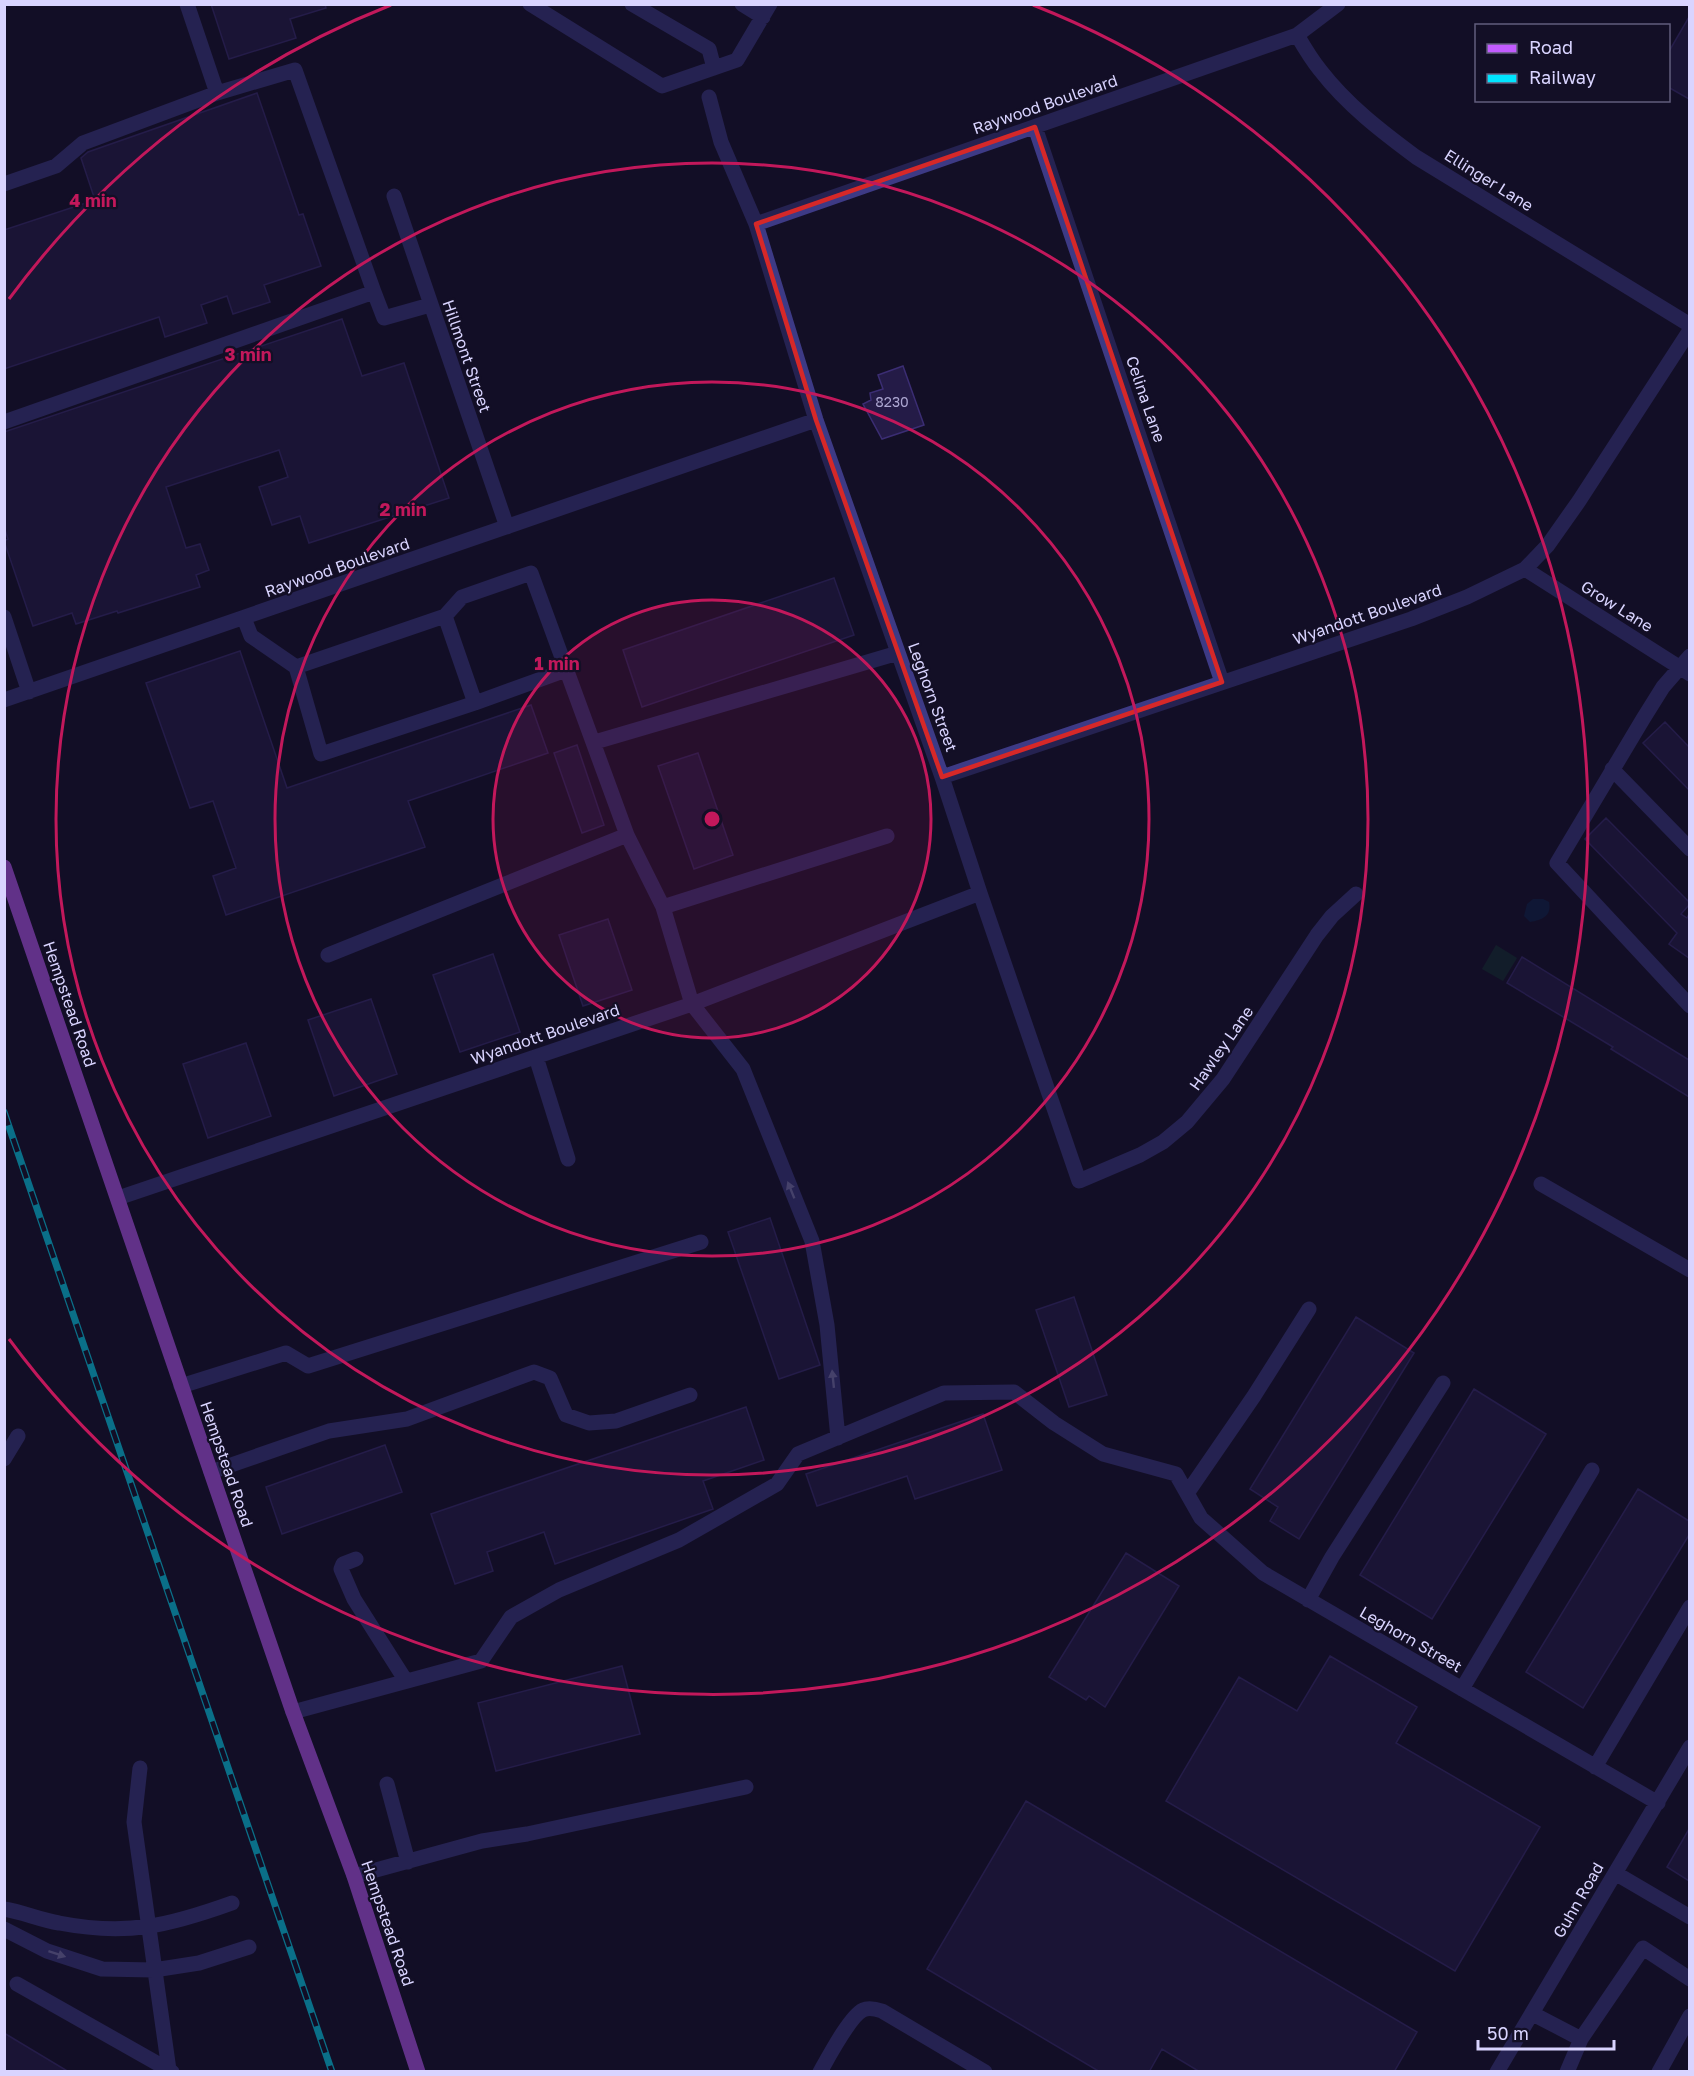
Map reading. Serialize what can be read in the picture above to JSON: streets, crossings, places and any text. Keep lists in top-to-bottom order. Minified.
{"streets":{"main road":["Hempstead Road"],"street":["Raywood Boulevard","Ellinger Lane","Hillmont Street","Celina Lane","Grow Lane","Wyandott Boulevard","Leghorn Street","Hawley Lane","Guhn Road"]},"crossings":[["Raywood Boulevard","Ellinger Lane"],["Raywood Boulevard","Hillmont Street"],["Raywood Boulevard","Celina Lane"],["Raywood Boulevard","Leghorn Street"],["Celina Lane","Wyandott Boulevard"],["Grow Lane","Wyandott Boulevard"],["Wyandott Boulevard","Leghorn Street"],["Wyandott Boulevard","Hempstead Road"],["Leghorn Street","Hawley Lane"],["Leghorn Street","Guhn Road"]],"house_numbers":["8230"],"legend":["Road","Railway"],"scale_bar":"50 m","rings":["4 min","3 min","2 min","1 min"]}
